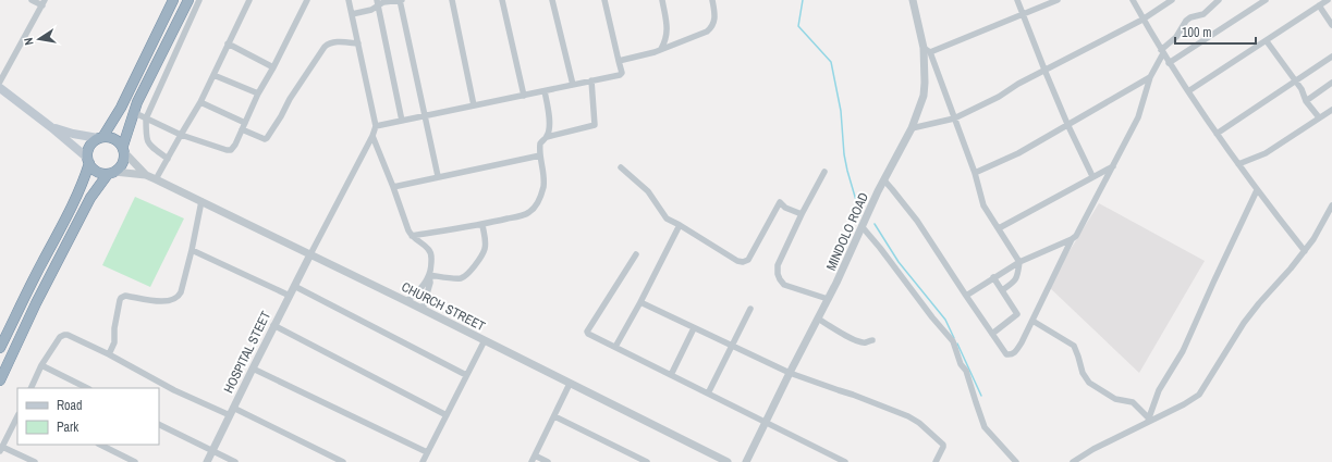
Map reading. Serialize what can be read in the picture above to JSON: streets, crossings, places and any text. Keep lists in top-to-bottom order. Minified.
{"streets":{"street":["MINDOLO ROAD","CHURCH STREET","HOSPITAL STEET"]},"crossings":[["CHURCH STREET","HOSPITAL STEET"]],"legend":["Road","Park"],"scale_bar":"100 m","north":"left"}
